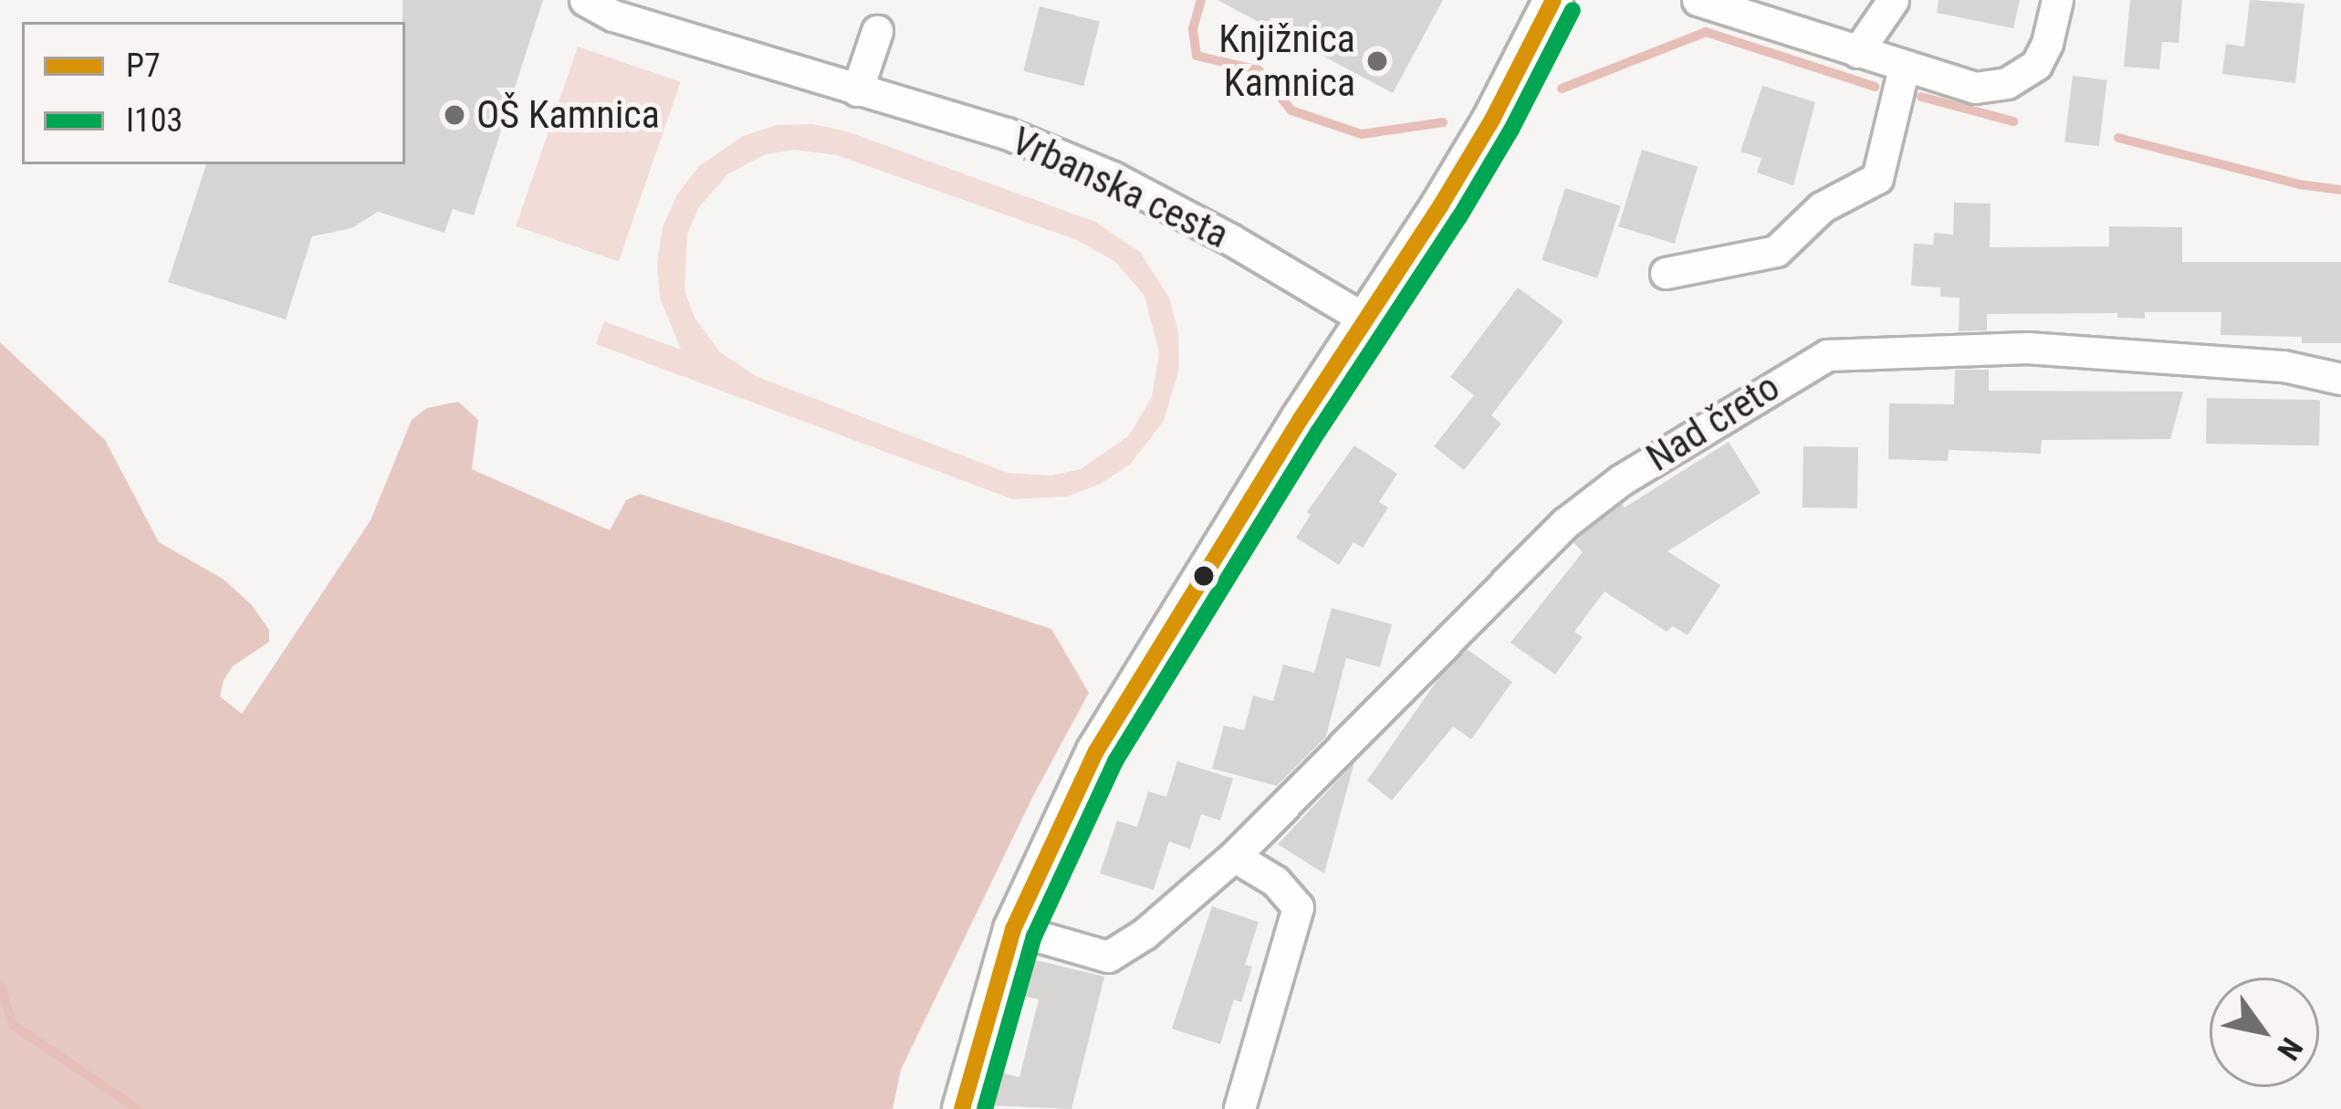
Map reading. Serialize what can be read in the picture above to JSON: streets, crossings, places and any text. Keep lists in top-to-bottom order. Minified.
{"streets":{"street":["Vrbanska cesta","Nad čreto"]},"places":["Knjižnica Kamnica","OŠ Kamnica"],"lines":["transit line P7","transit line I103"],"legend":["P7","I103"],"north":"bottom right"}
